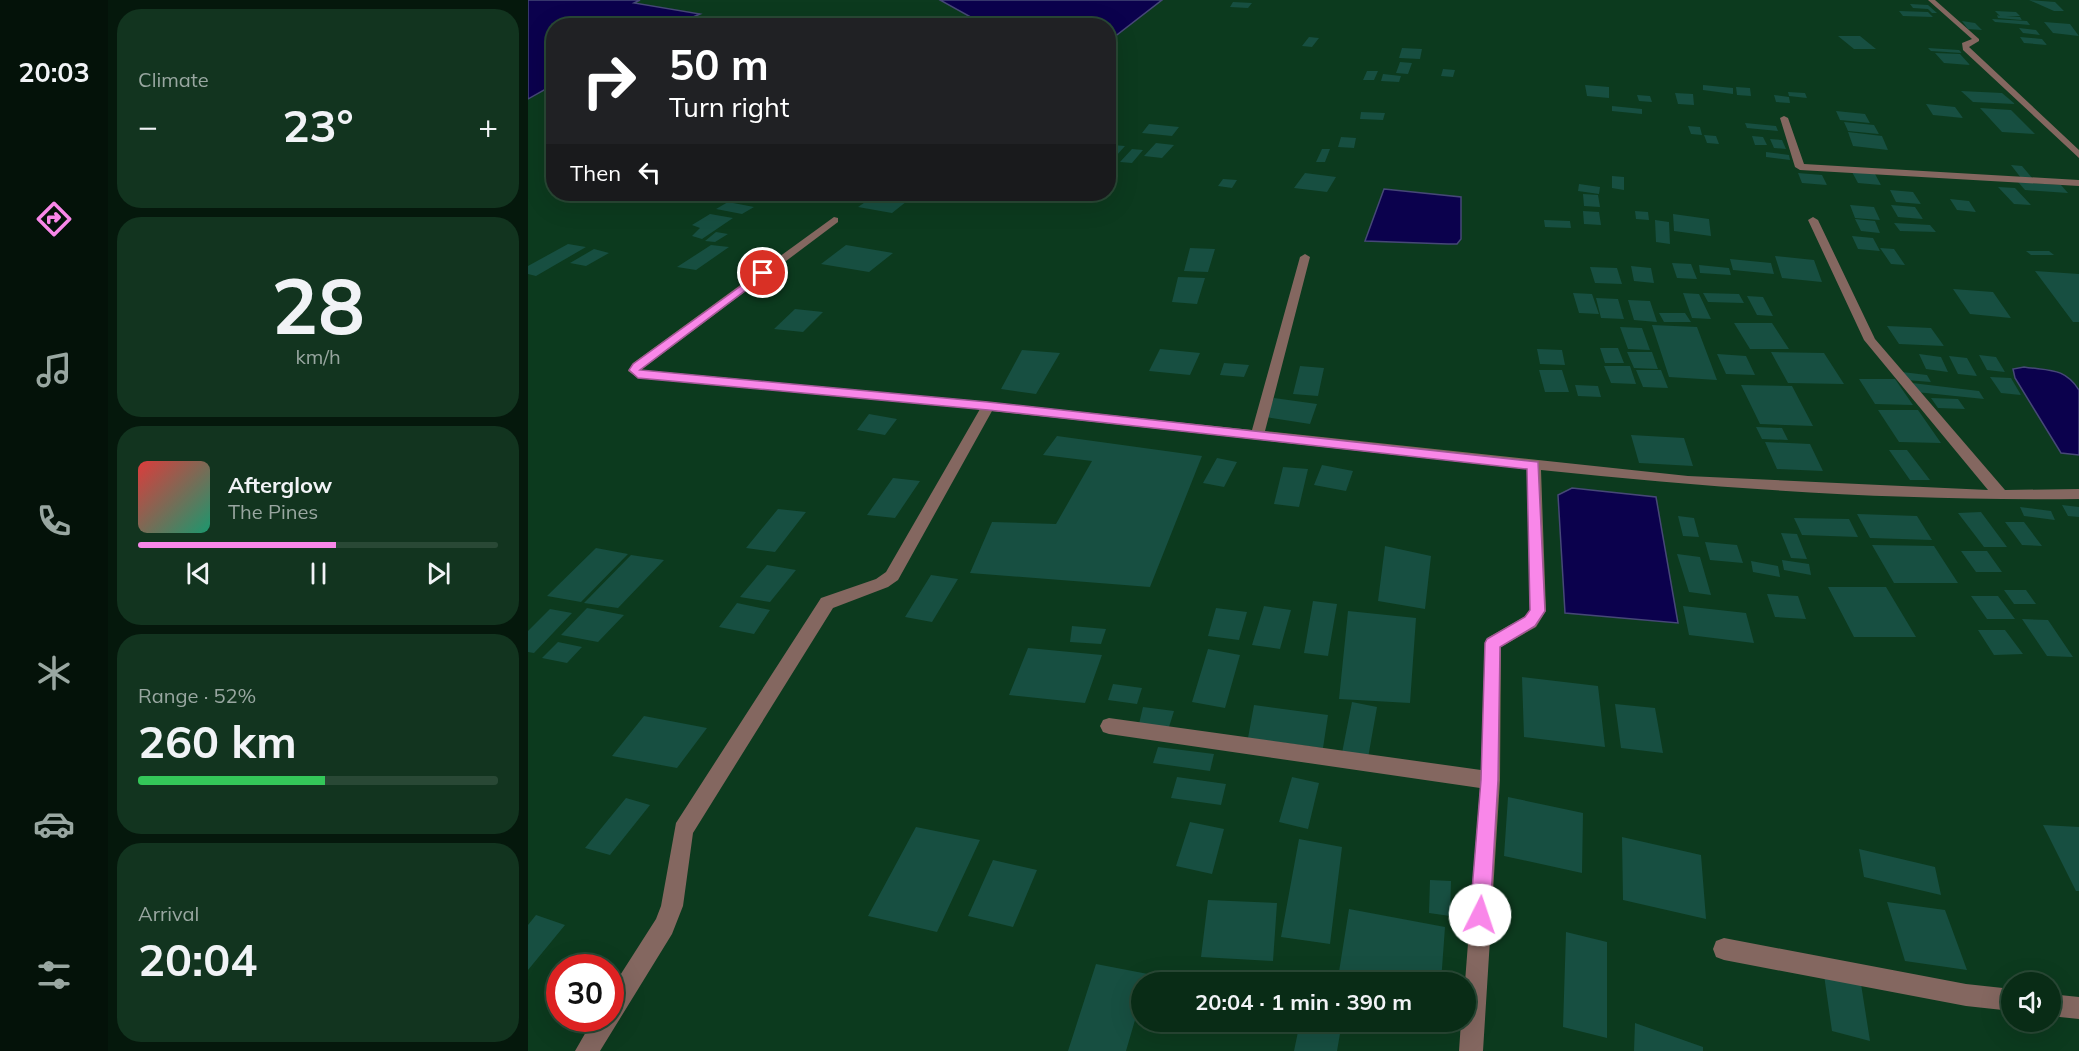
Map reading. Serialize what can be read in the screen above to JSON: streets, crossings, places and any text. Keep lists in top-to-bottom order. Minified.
{"page":{"tabs":"20:03","tile":["Climate",["28","km/h"],["Range · 52%","260 km"],["Arrival","20:04"]],"turn":["50 m","Turn right"],"heat":["−","23°","+"],"then":"Then","song":["Afterglow","The Pines"],"limit":"30","trip":"20:04 · 1 min · 390 m"}}
